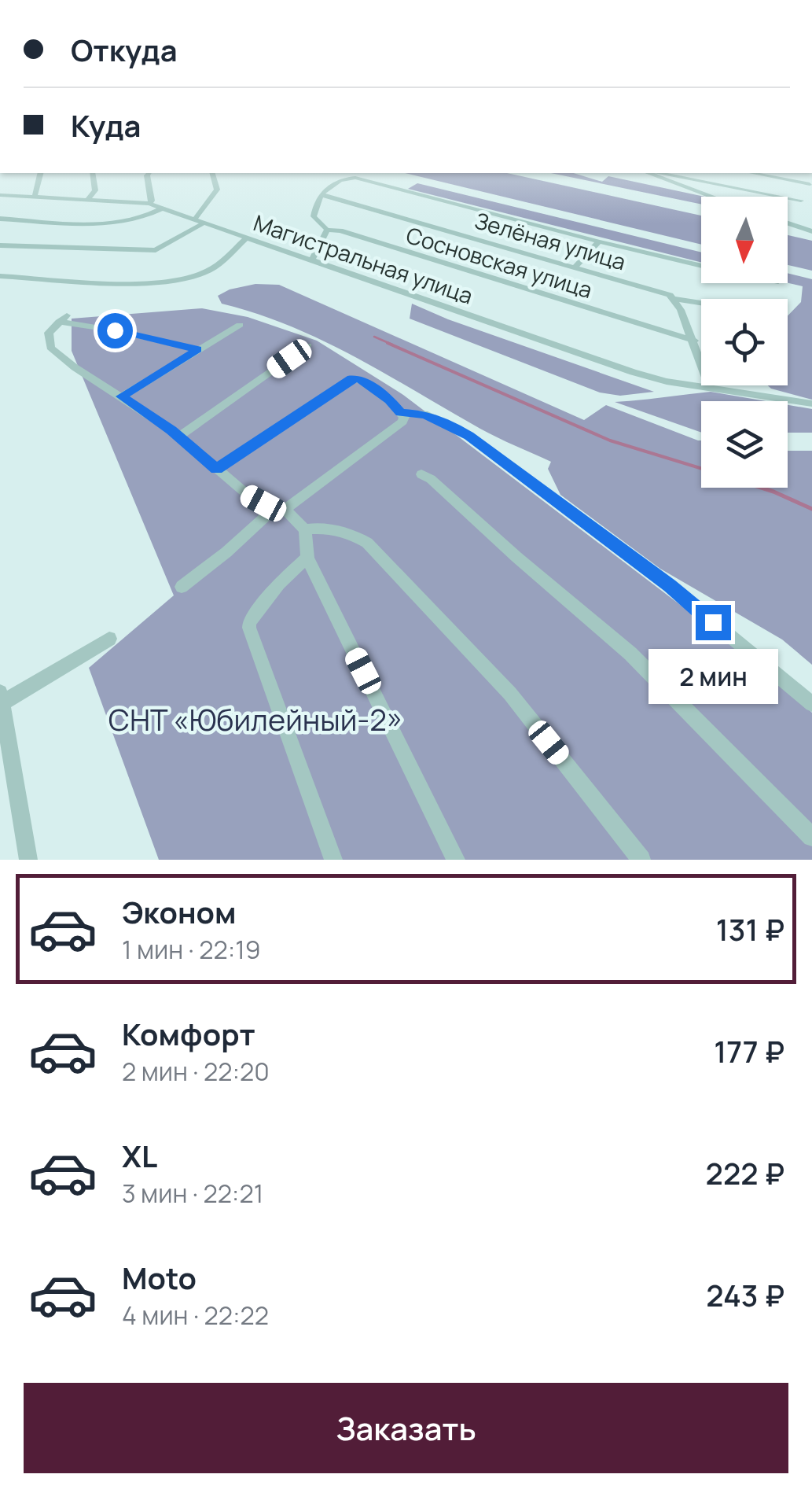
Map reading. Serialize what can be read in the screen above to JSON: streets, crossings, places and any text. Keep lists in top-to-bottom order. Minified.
{"streets":{"street":["Зелёная улица","Магистральная улица","Сосновская улица"]},"parks":["СНТ «Юбилейный-2»"],"north":"bottom","page":{"banner":["Откуда","Куда"],"bubble":"2 мин","list":[{"name":"Эконом","note":"1 мин · 22:19","value":"131 ₽"},{"name":"Комфорт","note":"2 мин · 22:20","value":"177 ₽"},{"name":"XL","note":"3 мин · 22:21","value":"222 ₽"},{"name":"Moto","note":"4 мин · 22:22","value":"243 ₽"}],"buttons":"Заказать"}}
